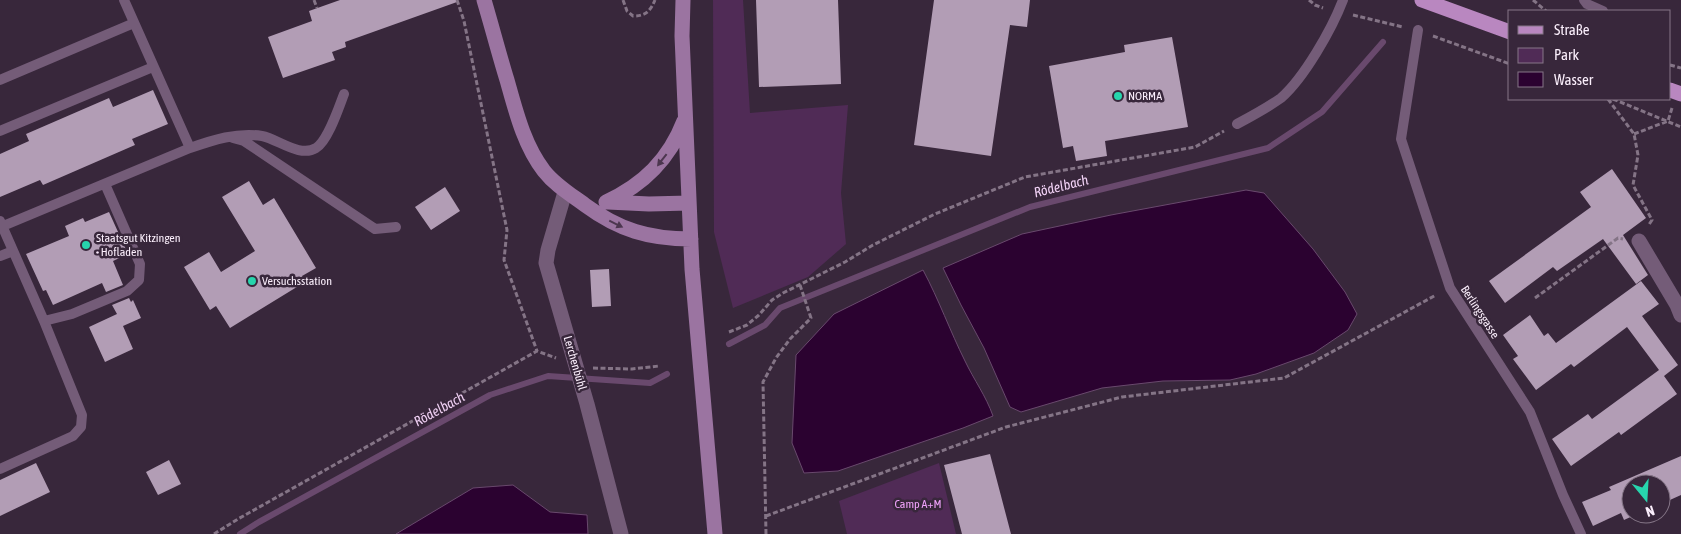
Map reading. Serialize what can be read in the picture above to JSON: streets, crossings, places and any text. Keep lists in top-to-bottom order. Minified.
{"streets":{"street":["Lerchenbühl"],"lane":["Berlingsgasse"]},"water":["Rödelbach"],"parks":["Camp A+M"],"places":["NORMA","Staatsgut Kitzingen - Hofladen","Versuchsstation"],"legend":["Straße","Park","Wasser"],"north":"bottom"}
